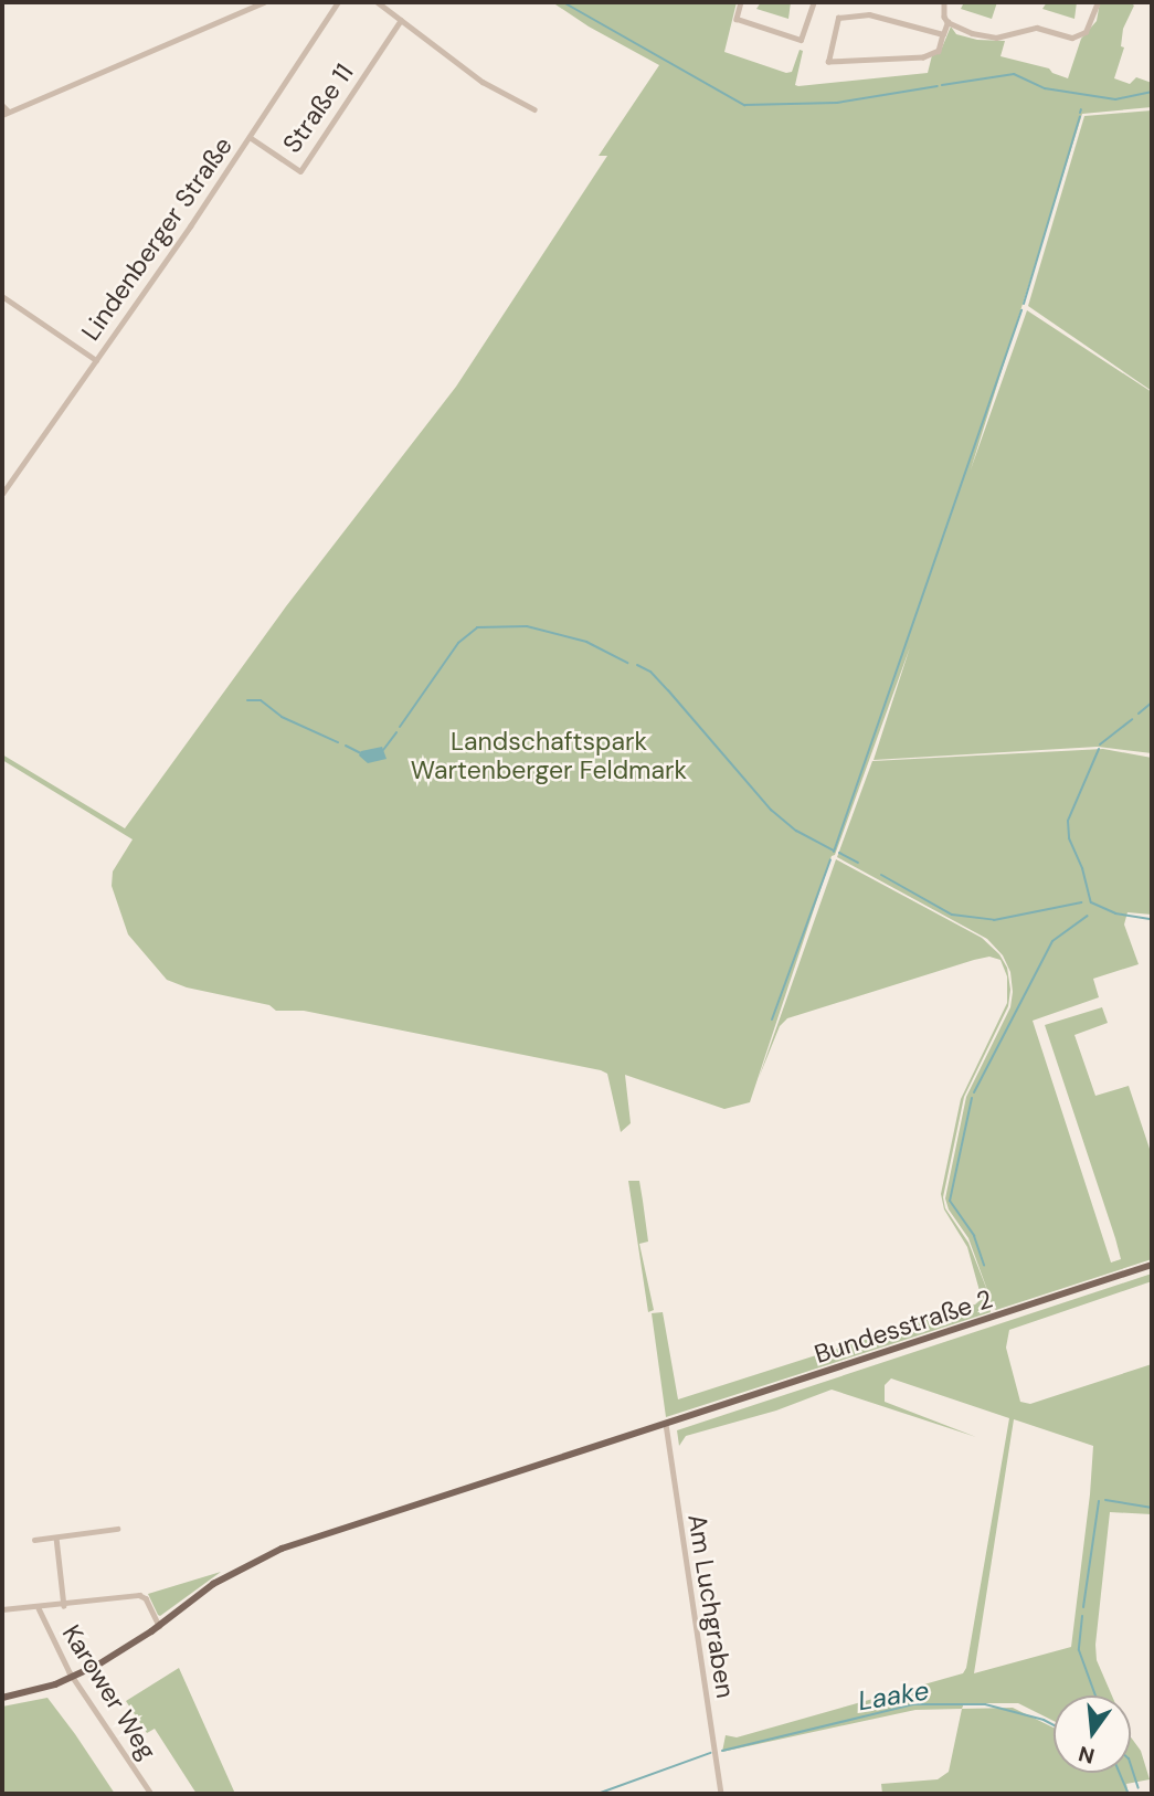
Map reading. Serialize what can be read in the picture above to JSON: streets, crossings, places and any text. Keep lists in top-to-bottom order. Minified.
{"streets":{"main road":["Bundesstraße 2"],"street":["Straße 11","Lindenberger Straße","Am Luchgraben","Karower Weg"]},"crossings":[["Straße 11","Lindenberger Straße"],["Bundesstraße 2","Am Luchgraben"],["Bundesstraße 2","Karower Weg"]],"water":["Laake"],"parks":["Landschaftspark Wartenberger Feldmark"],"north":"bottom"}
